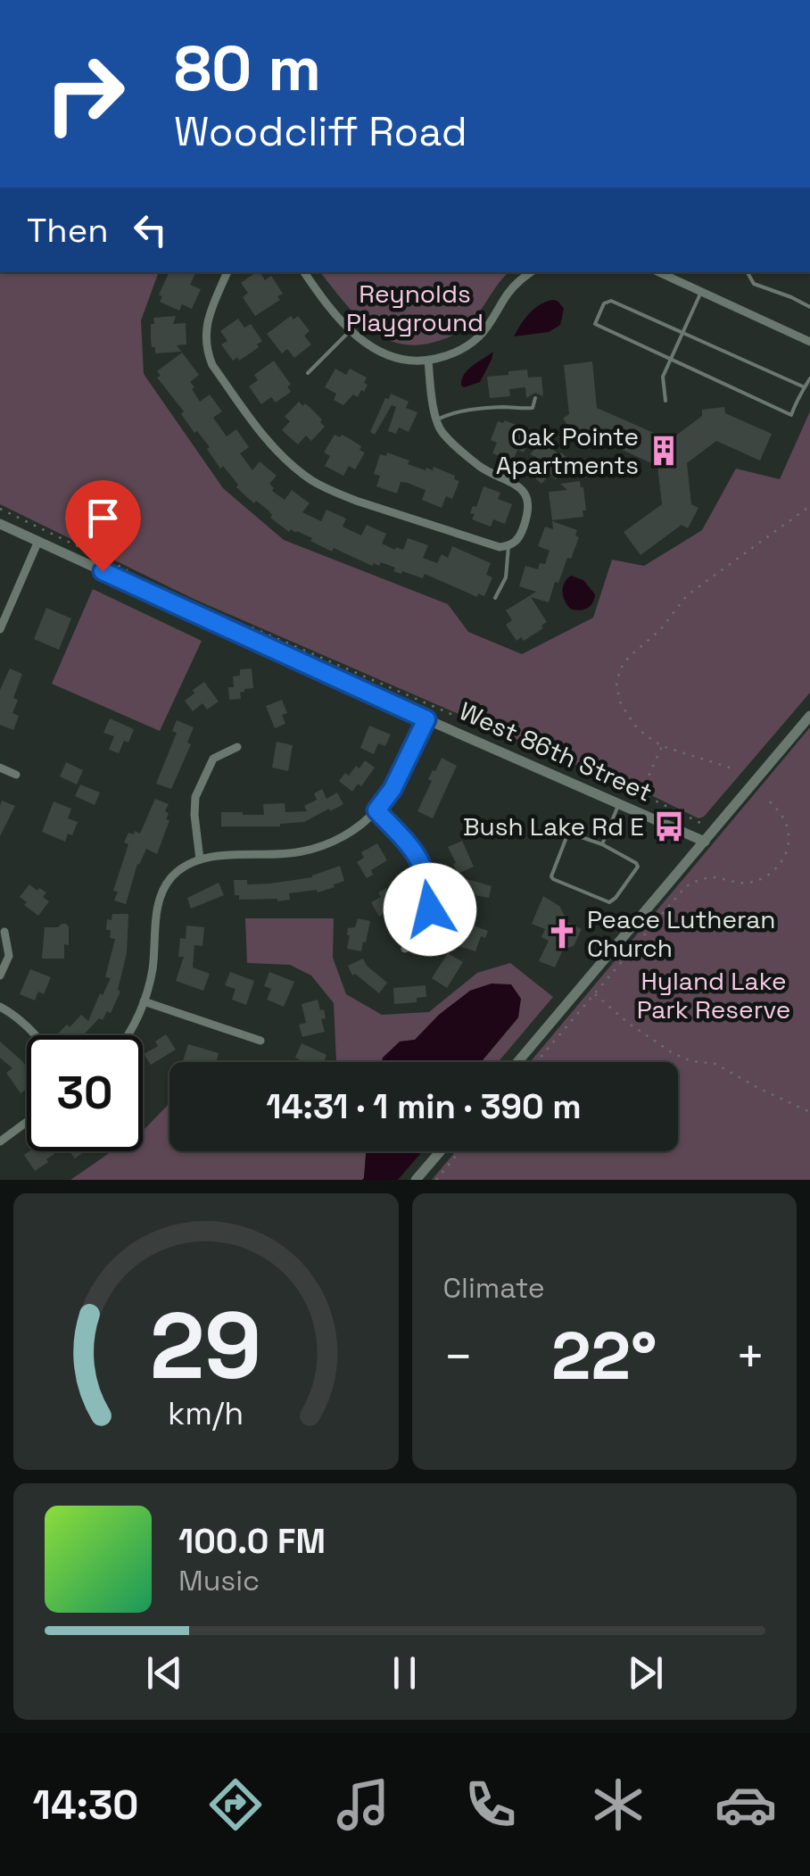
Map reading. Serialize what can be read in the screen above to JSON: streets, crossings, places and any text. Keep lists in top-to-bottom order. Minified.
{"streets":{"street":["West 86th Street"]},"parks":["Reynolds Playground","Hyland Lake Park Reserve"],"places":{"building":["Oak Pointe Apartments"],"bus stop":["Bush Lake Rd E"],"church":["Peace Lutheran Church"]},"page":{"turn":["80 m","Woodcliff Road"],"then":"Then","limit":"30","trip":"14:31 · 1 min · 390 m","tile":"Climate","heat":["−","22°","+"],"song":["100.0 FM","Music"],"tabs":"14:30","gauge":["29","km/h"]}}
